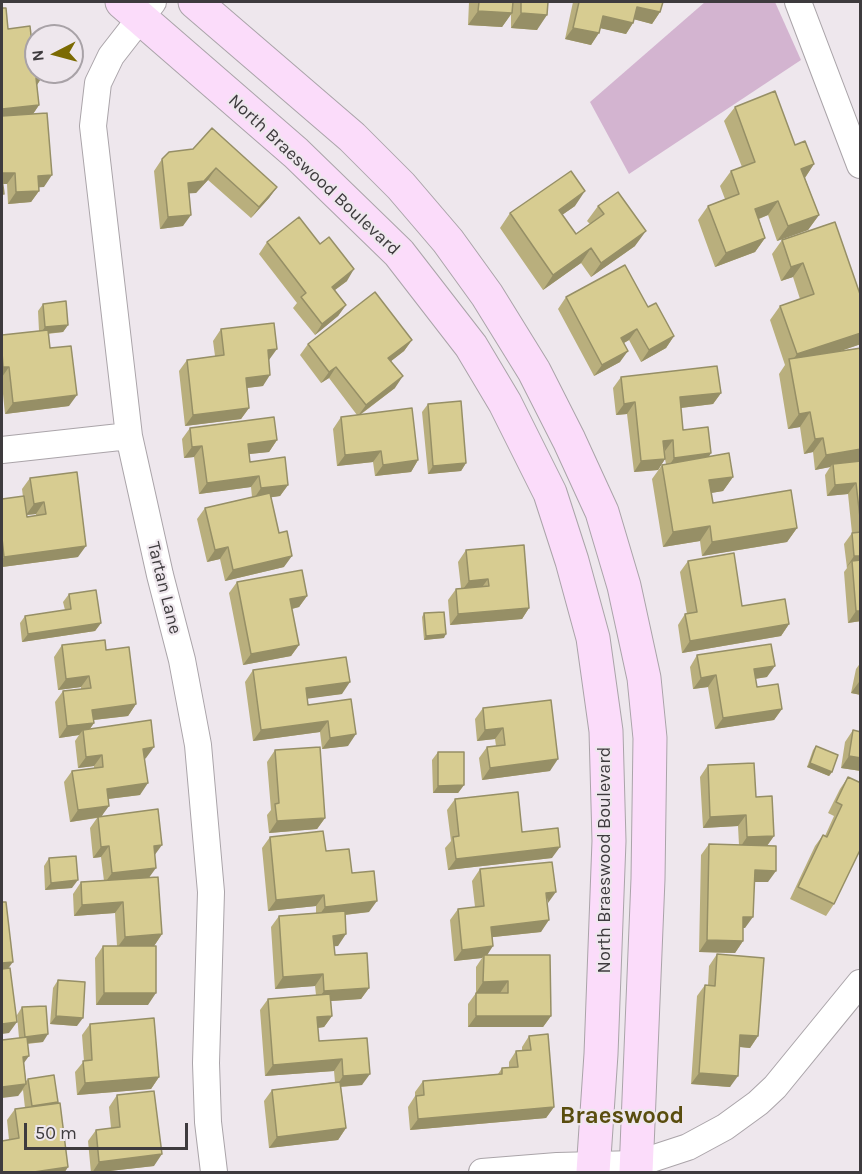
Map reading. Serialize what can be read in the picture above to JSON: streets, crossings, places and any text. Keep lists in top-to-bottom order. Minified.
{"streets":{"main road":["North Braeswood Boulevard"],"street":["Tartan Lane"]},"crossings":[["North Braeswood Boulevard","Tartan Lane"]],"districts":["Braeswood"],"scale_bar":"50 m","north":"left"}
